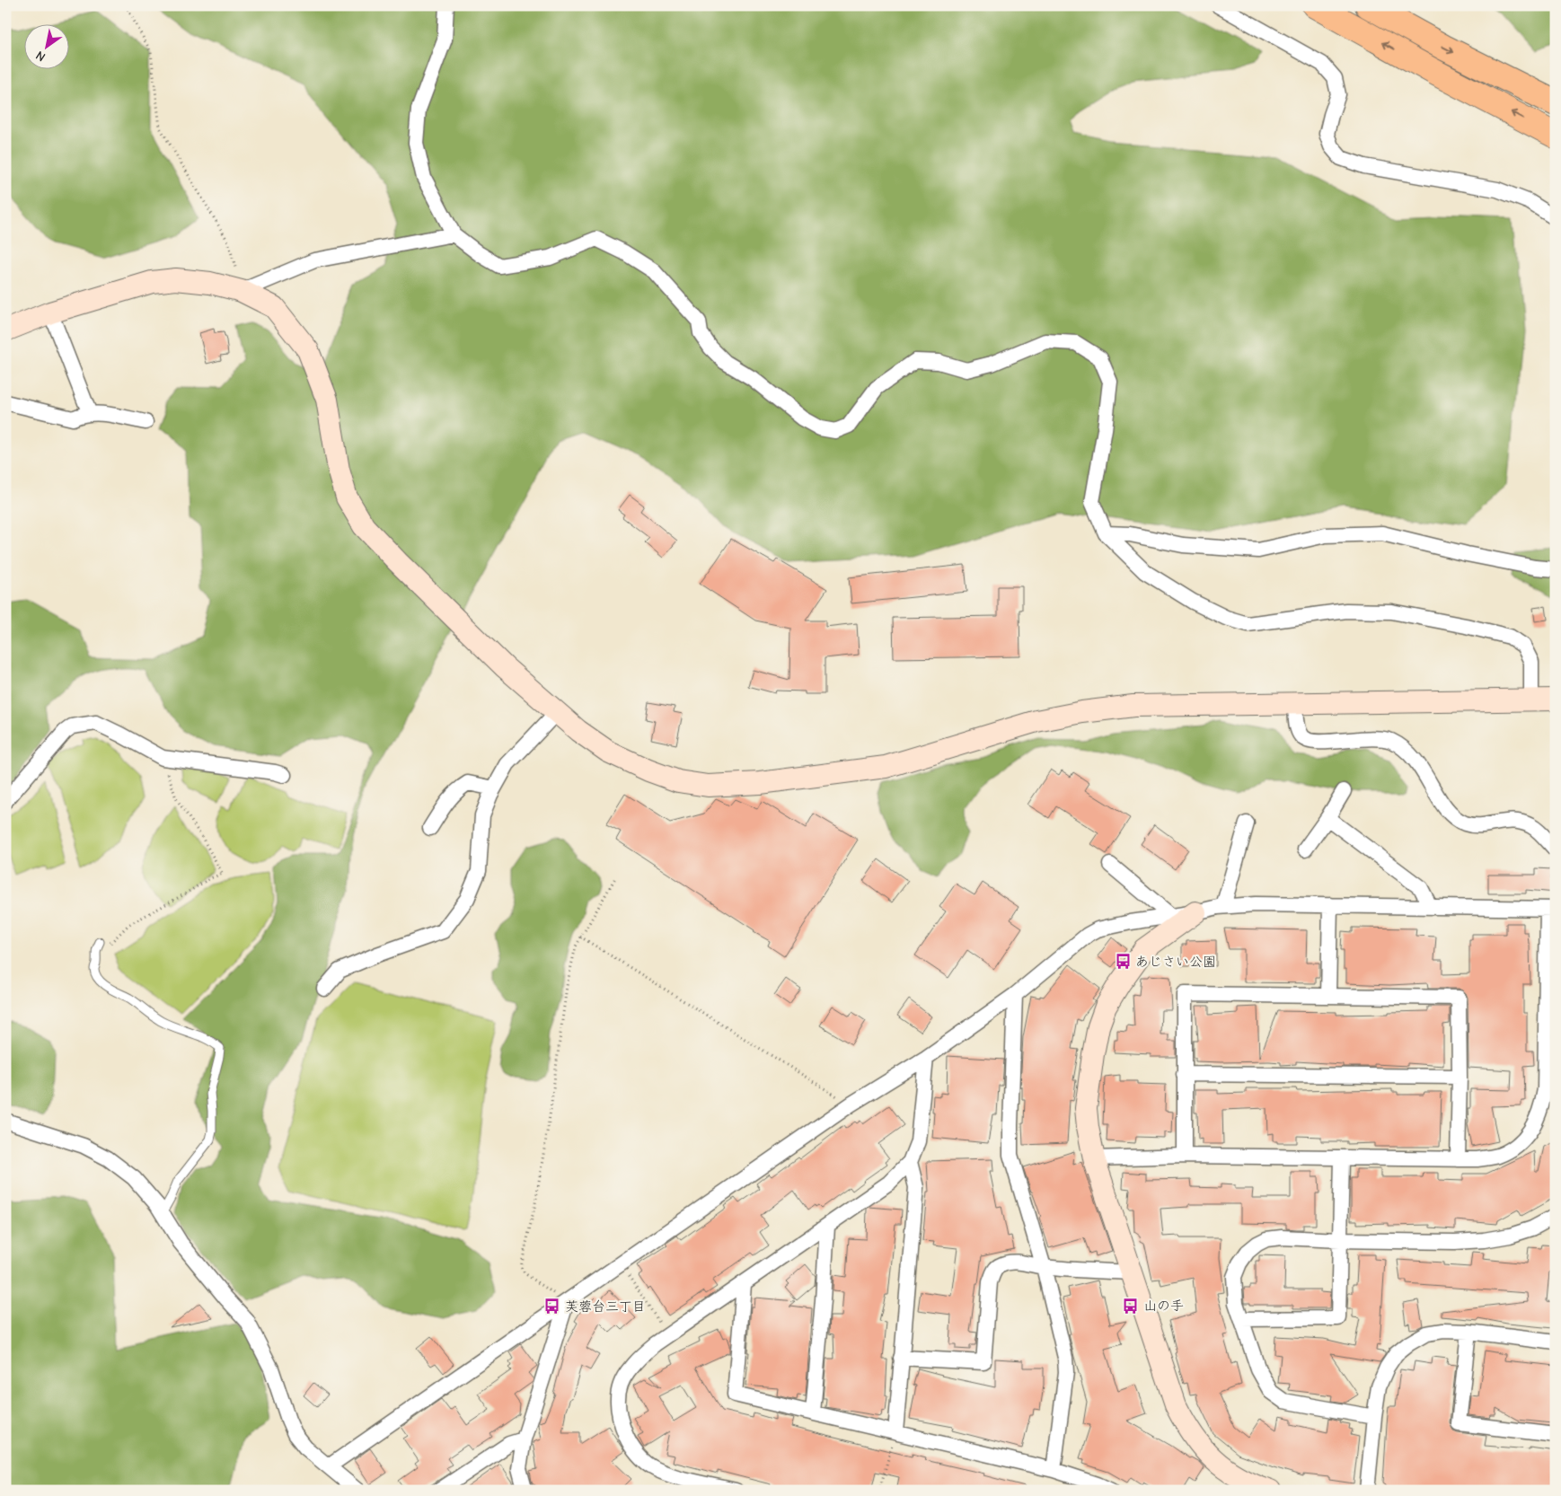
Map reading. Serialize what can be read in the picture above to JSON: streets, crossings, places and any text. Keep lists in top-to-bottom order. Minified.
{"places":{"bus stop":["あじさい公園","山の手","芙蓉台三丁目"]},"north":"bottom left"}
